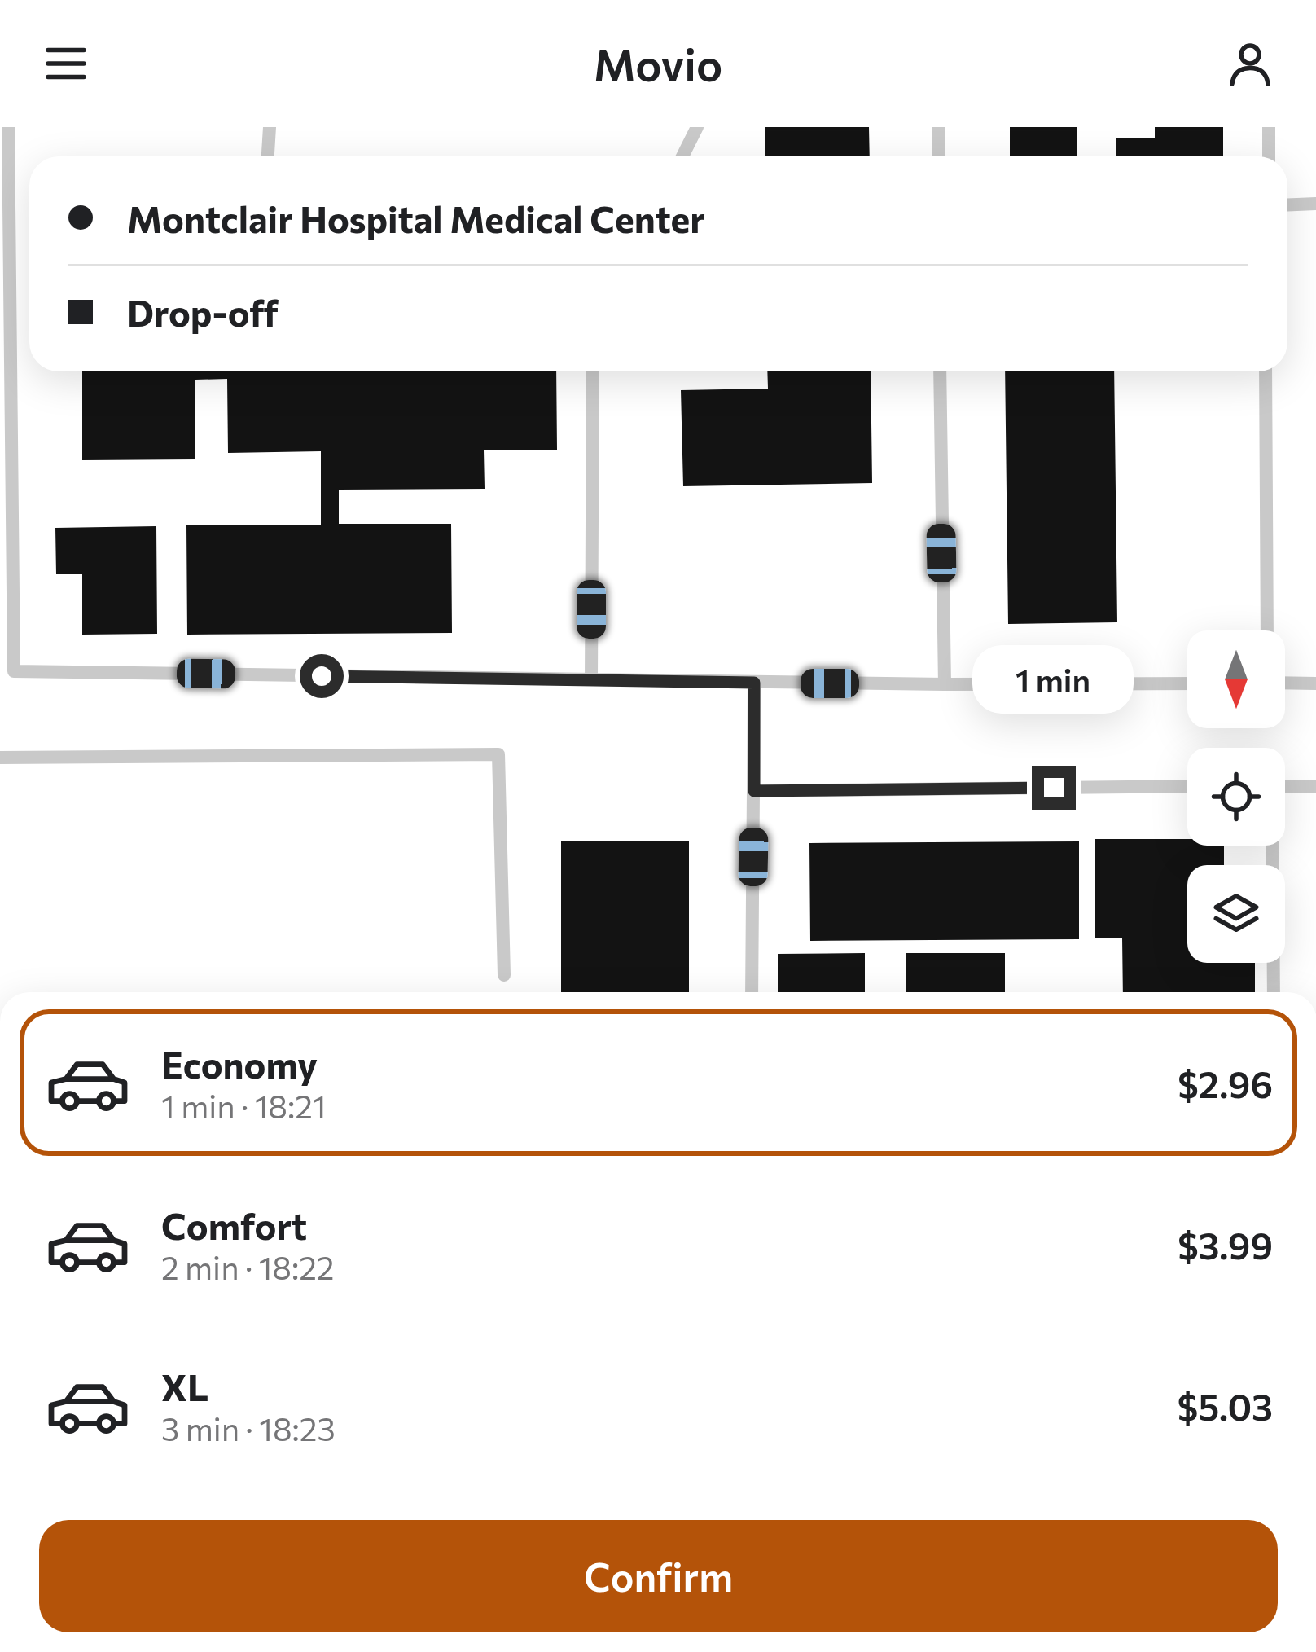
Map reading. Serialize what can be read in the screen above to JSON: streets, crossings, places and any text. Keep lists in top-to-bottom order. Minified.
{"north":"bottom","page":{"header":"Movio","banner":["Montclair Hospital Medical Center","Drop-off"],"bubble":"1 min","list":[{"name":"Economy","note":"1 min · 18:21","value":"$2.96"},{"name":"Comfort","note":"2 min · 18:22","value":"$3.99"},{"name":"XL","note":"3 min · 18:23","value":"$5.03"}],"buttons":"Confirm"}}
